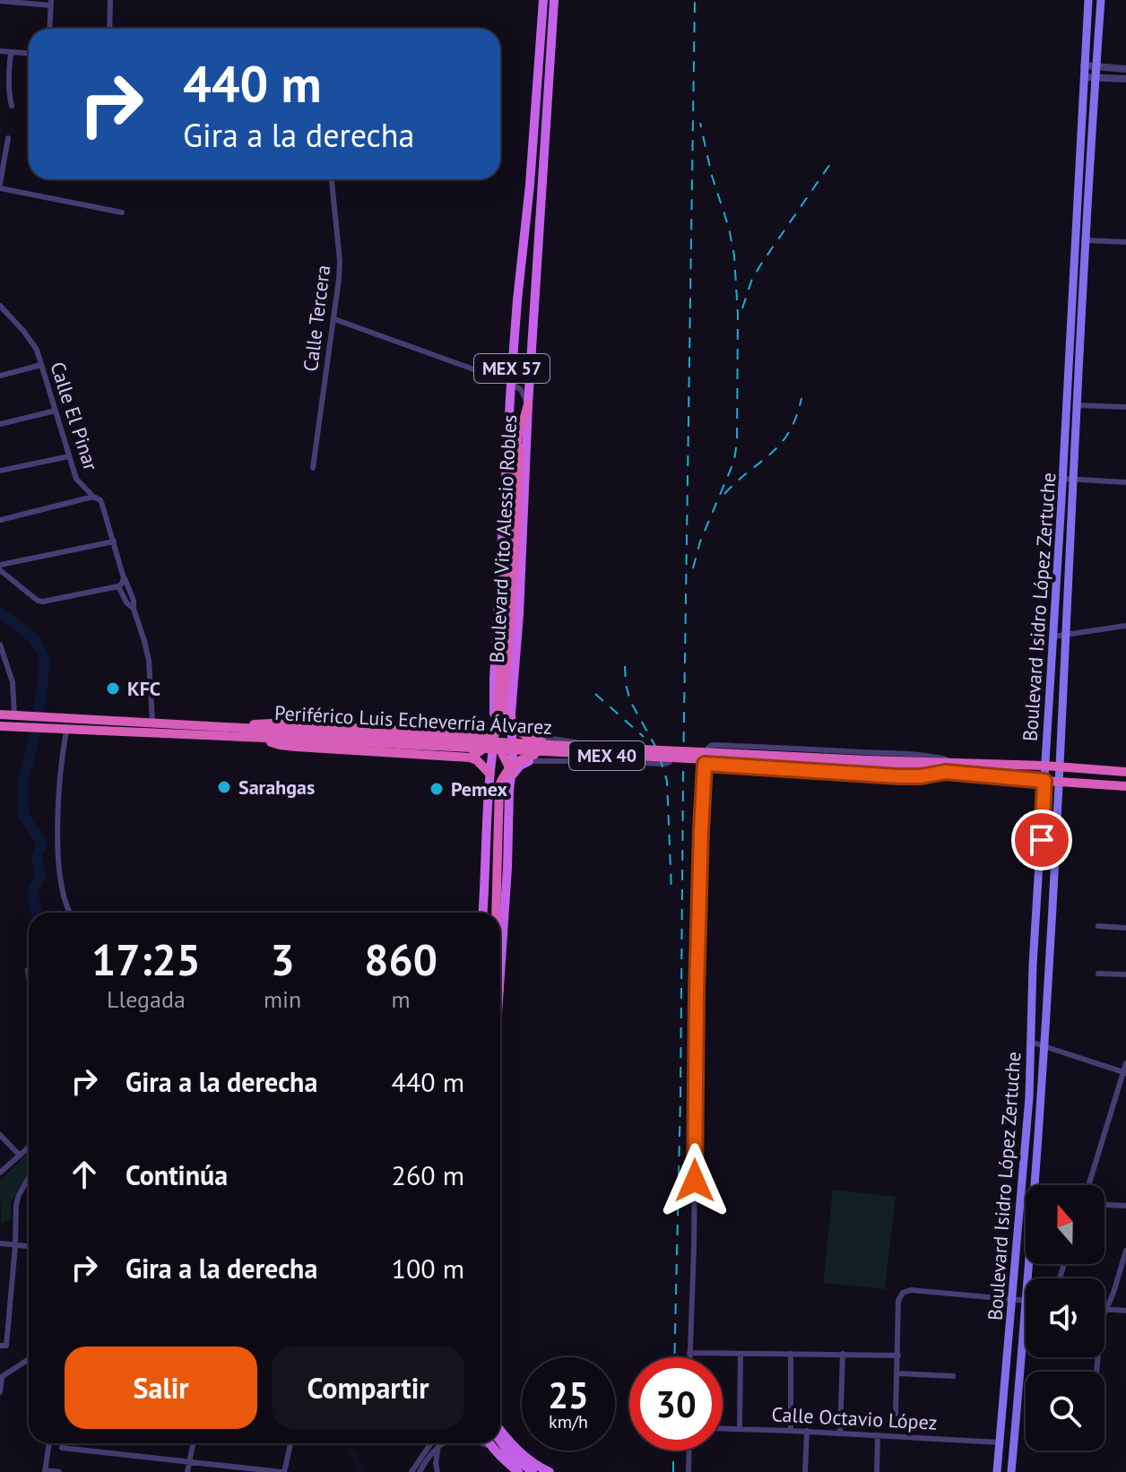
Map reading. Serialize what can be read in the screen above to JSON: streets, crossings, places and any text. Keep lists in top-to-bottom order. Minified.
{"streets":{"highway":["Periférico Luis Echeverría Álvarez","MEX 40"],"main road":["MEX 57","Boulevard Vito Alessio Robles","Boulevard Isidro López Zertuche"],"street":["Calle Tercera","Calle El Pinar","Calle Octavio López"]},"crossings":[["Calle El Pinar","Periférico Luis Echeverría Álvarez"],["Boulevard Vito Alessio Robles","Periférico Luis Echeverría Álvarez"],["Boulevard Isidro López Zertuche","Periférico Luis Echeverría Álvarez"],["Boulevard Isidro López Zertuche","Calle Octavio López"]],"places":["KFC","Sarahgas","Pemex"],"north":"top","page":{"turn":["440 m","Gira a la derecha"],"eta":["17:25","Llegada","3","min","860","m"],"list":[{"name":"Gira a la derecha","value":"440 m"},{"name":"Continúa","value":"260 m"},{"name":"Gira a la derecha","value":"100 m"}],"buttons":["Salir","Compartir"],"speed":"25 km/h","limit":"30"}}
